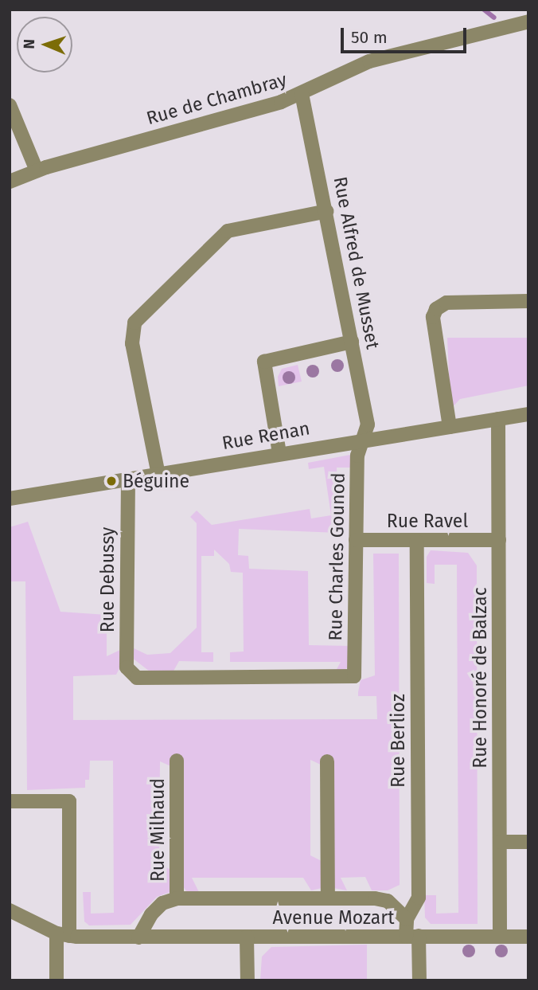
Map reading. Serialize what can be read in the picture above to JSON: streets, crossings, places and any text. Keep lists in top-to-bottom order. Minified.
{"streets":{"street":["Rue de Chambray","Rue Alfred de Musset","Rue Renan","Rue Ravel","Rue Charles Gounod","Rue Debussy","Rue Honoré de Balzac","Rue Berlioz","Rue Milhaud","Avenue Mozart"]},"crossings":[["Rue de Chambray","Rue Alfred de Musset"],["Rue Alfred de Musset","Rue Renan"],["Rue Alfred de Musset","Rue Charles Gounod"],["Rue Renan","Rue Charles Gounod"],["Rue Renan","Rue Debussy"],["Rue Renan","Rue Honoré de Balzac"],["Rue Ravel","Rue Charles Gounod"],["Rue Ravel","Rue Honoré de Balzac"],["Rue Ravel","Rue Berlioz"],["Rue Charles Gounod","Rue Debussy"],["Rue Honoré de Balzac","Avenue Mozart"],["Rue Berlioz","Avenue Mozart"],["Rue Milhaud","Avenue Mozart"]],"places":["Béguine"],"scale_bar":"50 m","north":"left"}
